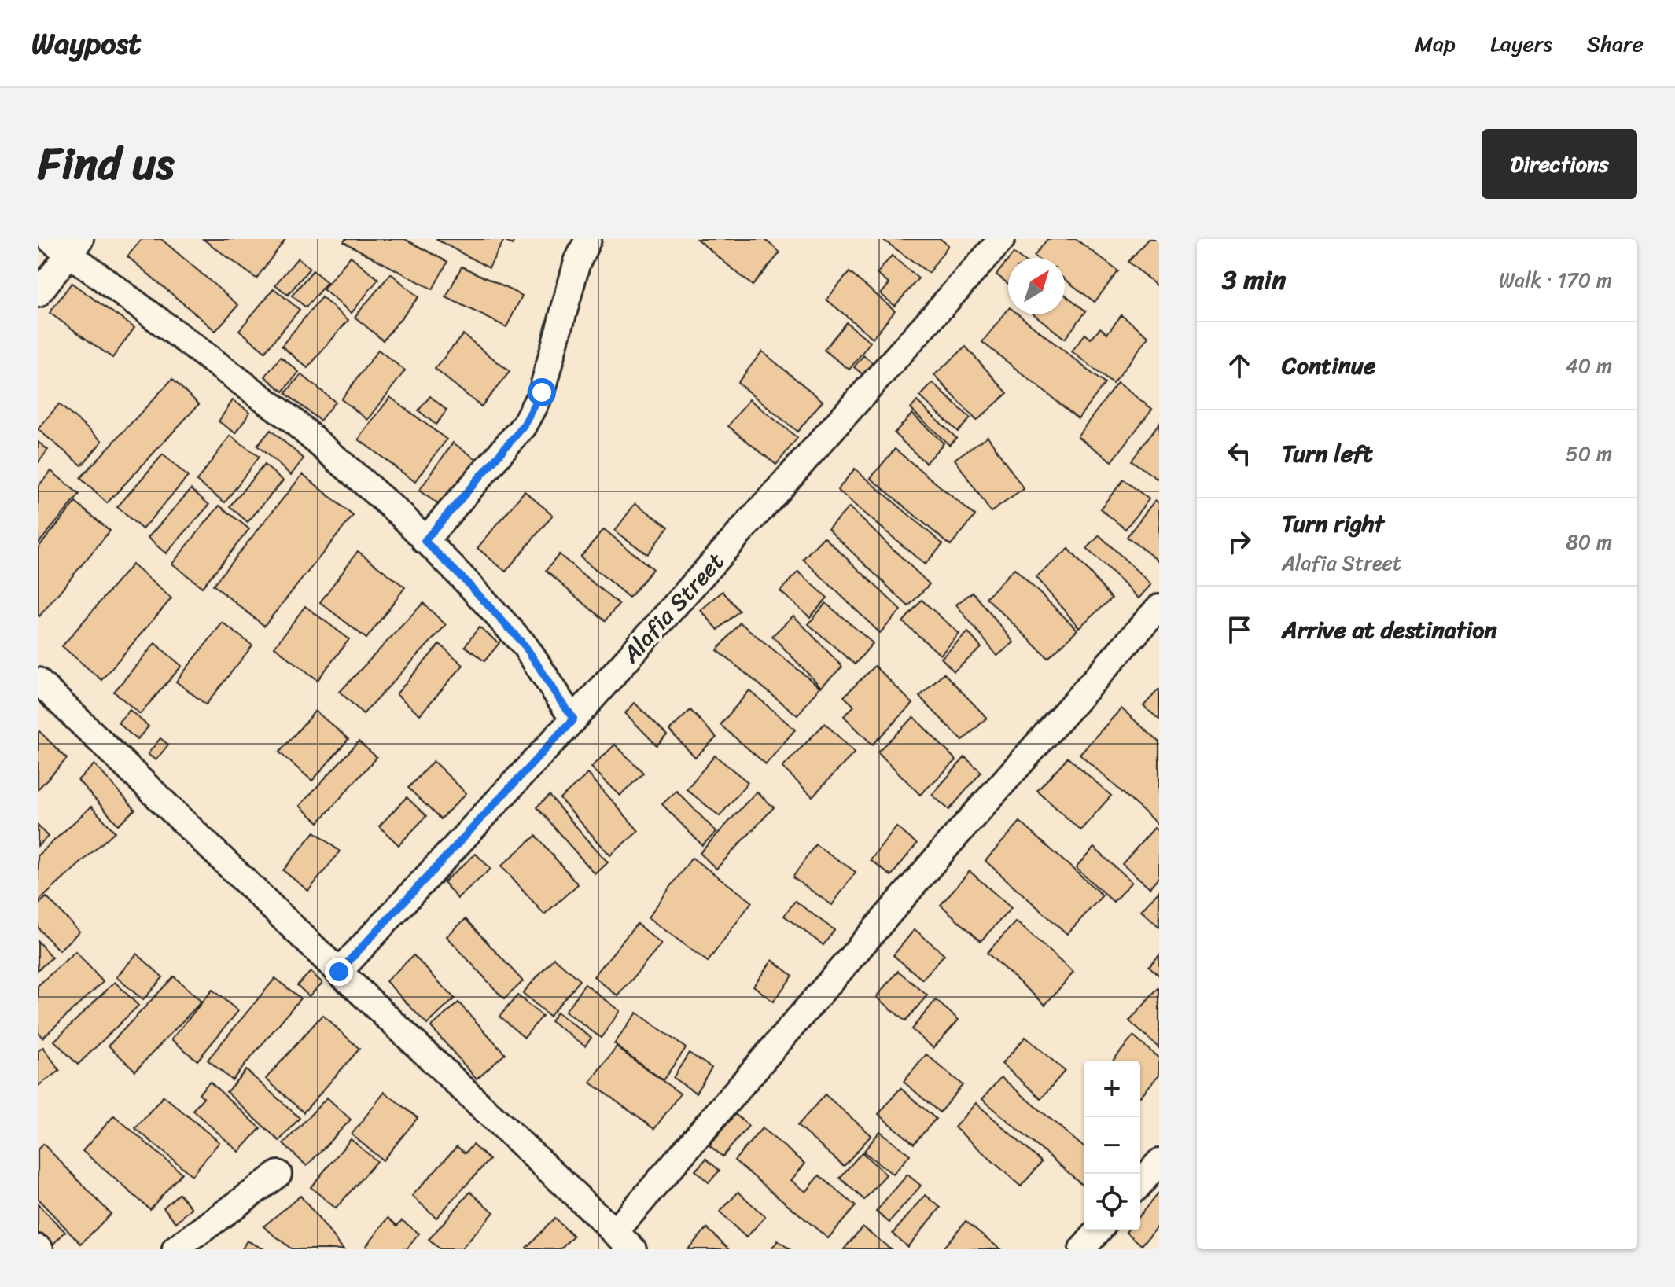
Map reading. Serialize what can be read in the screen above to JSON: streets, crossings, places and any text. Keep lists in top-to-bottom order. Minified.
{"streets":{"street":["Alafia Street"]},"north":"top right","page":{"header":"Waypost","nav":["Map","Layers","Share"],"title":"Find us","buttons":"Directions","heading":["3 min","Walk · 170 m"],"list":[["Continue","40 m"],["Turn left","50 m"],["Turn right","Alafia Street","80 m"],"Arrive at destination"],"map_buttons":["+","−"]}}
